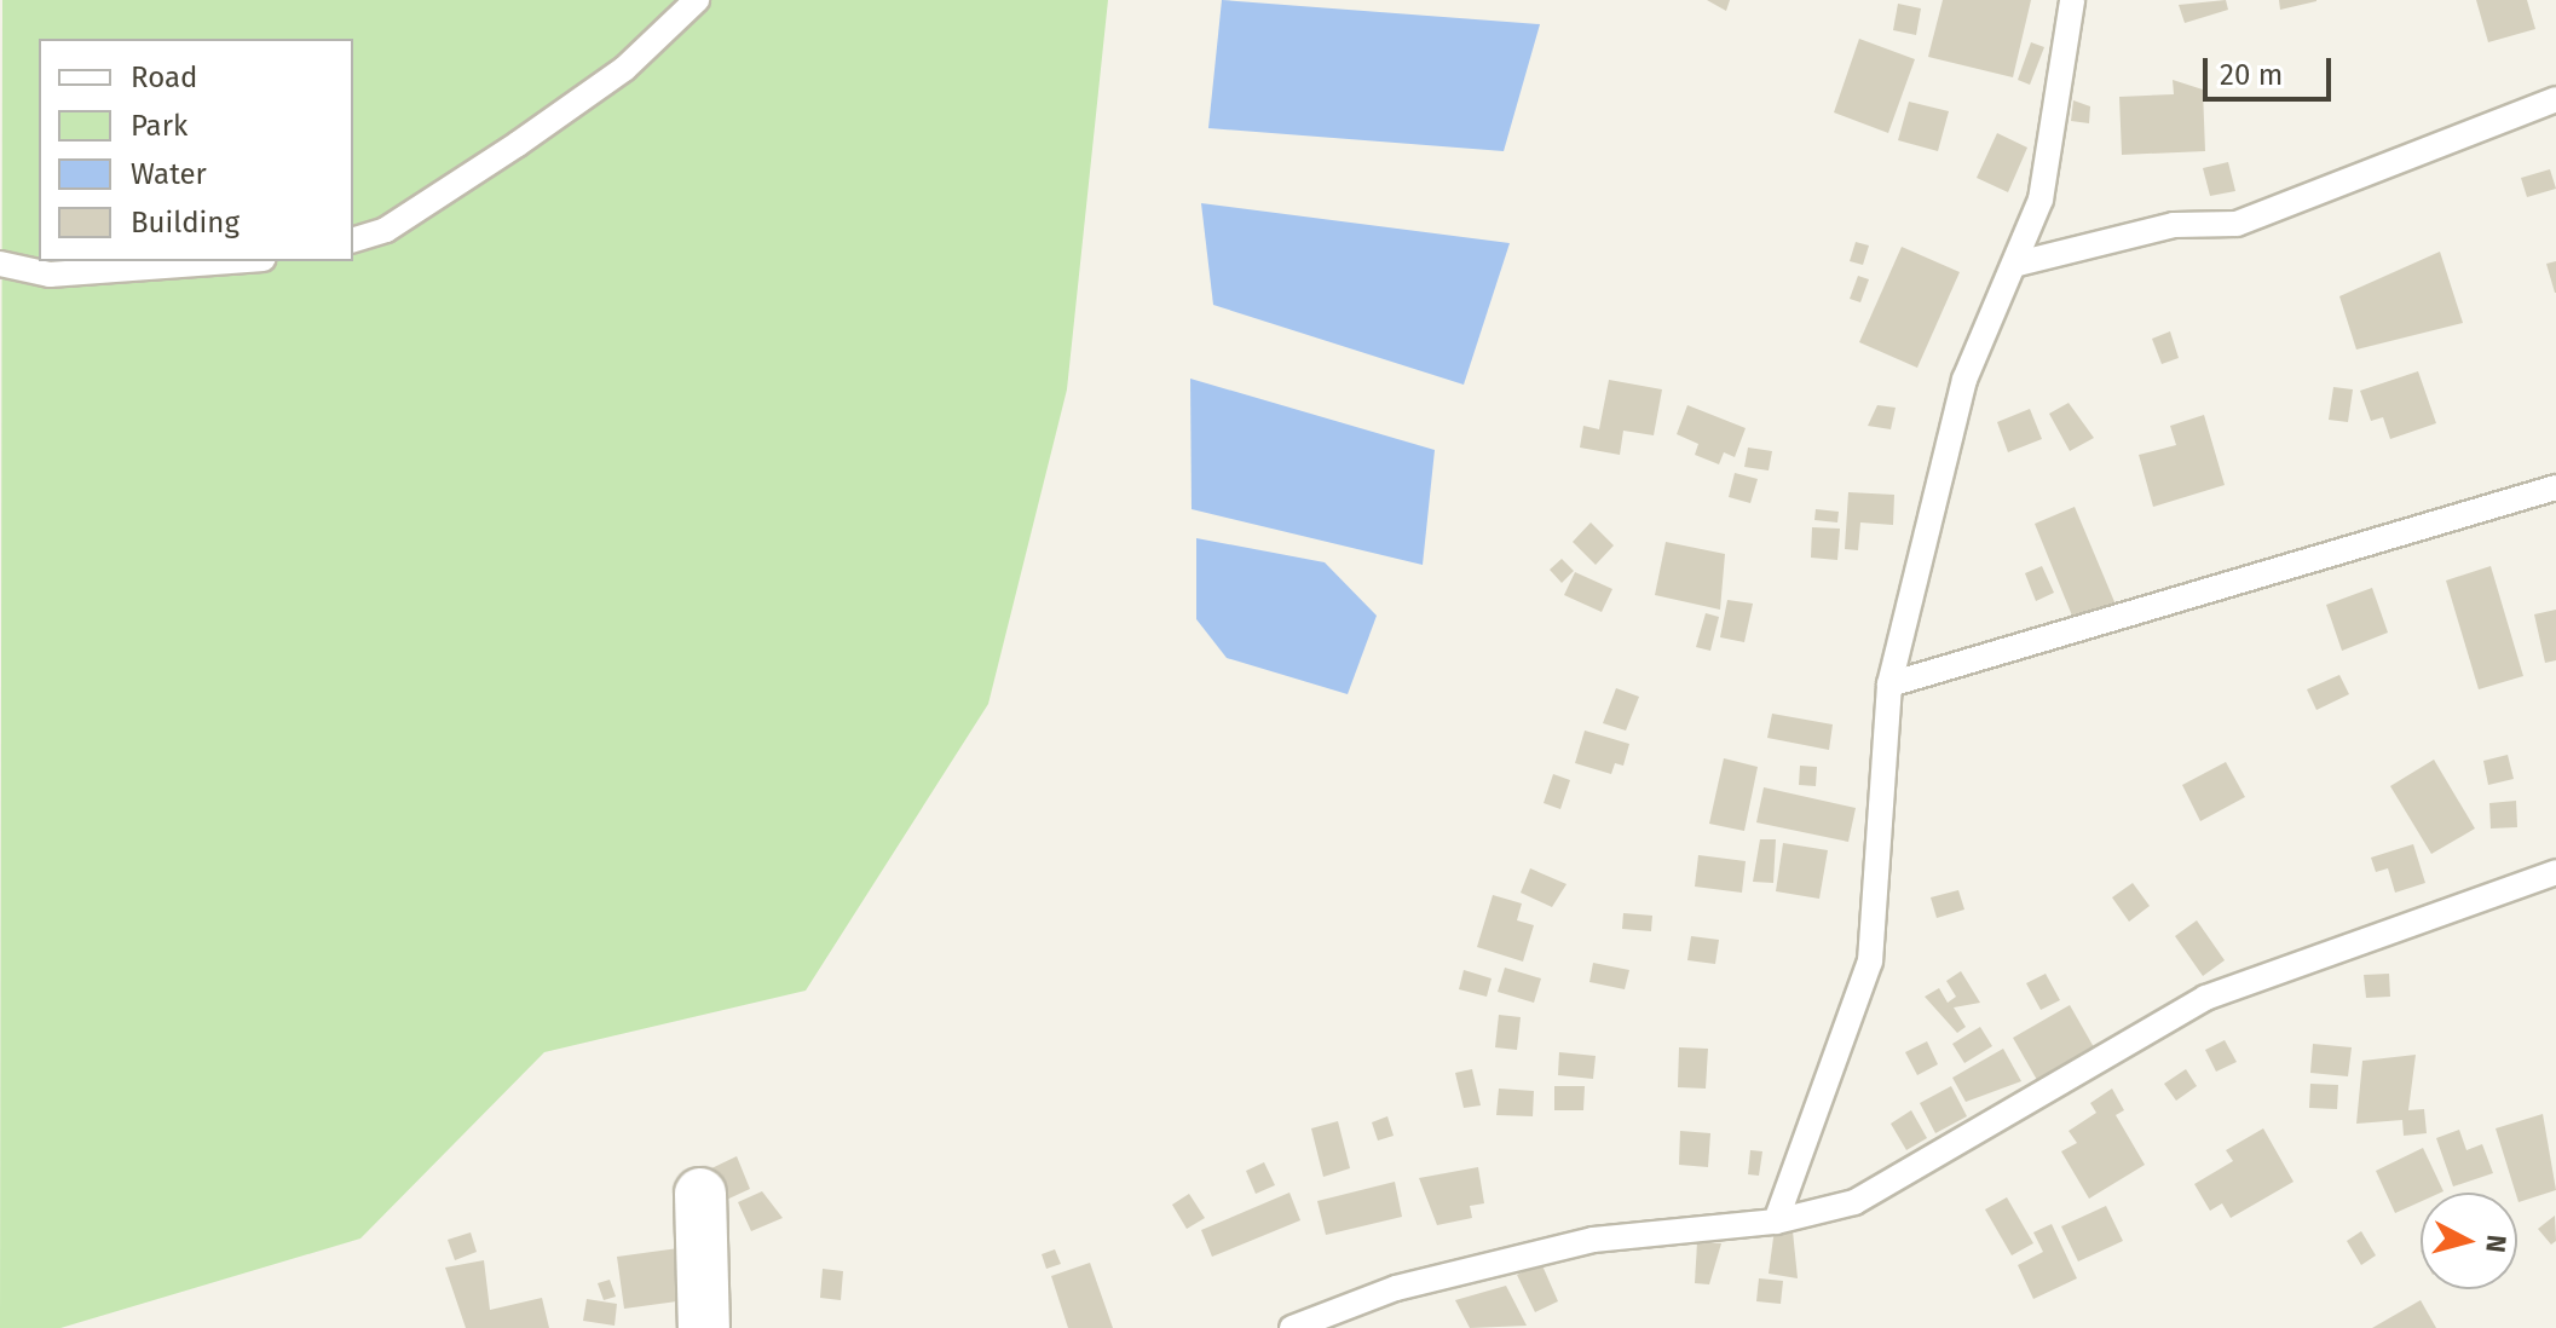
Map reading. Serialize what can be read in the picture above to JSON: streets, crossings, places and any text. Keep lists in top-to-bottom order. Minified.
{"legend":["Road","Park","Water","Building"],"scale_bar":"20 m","north":"right"}
